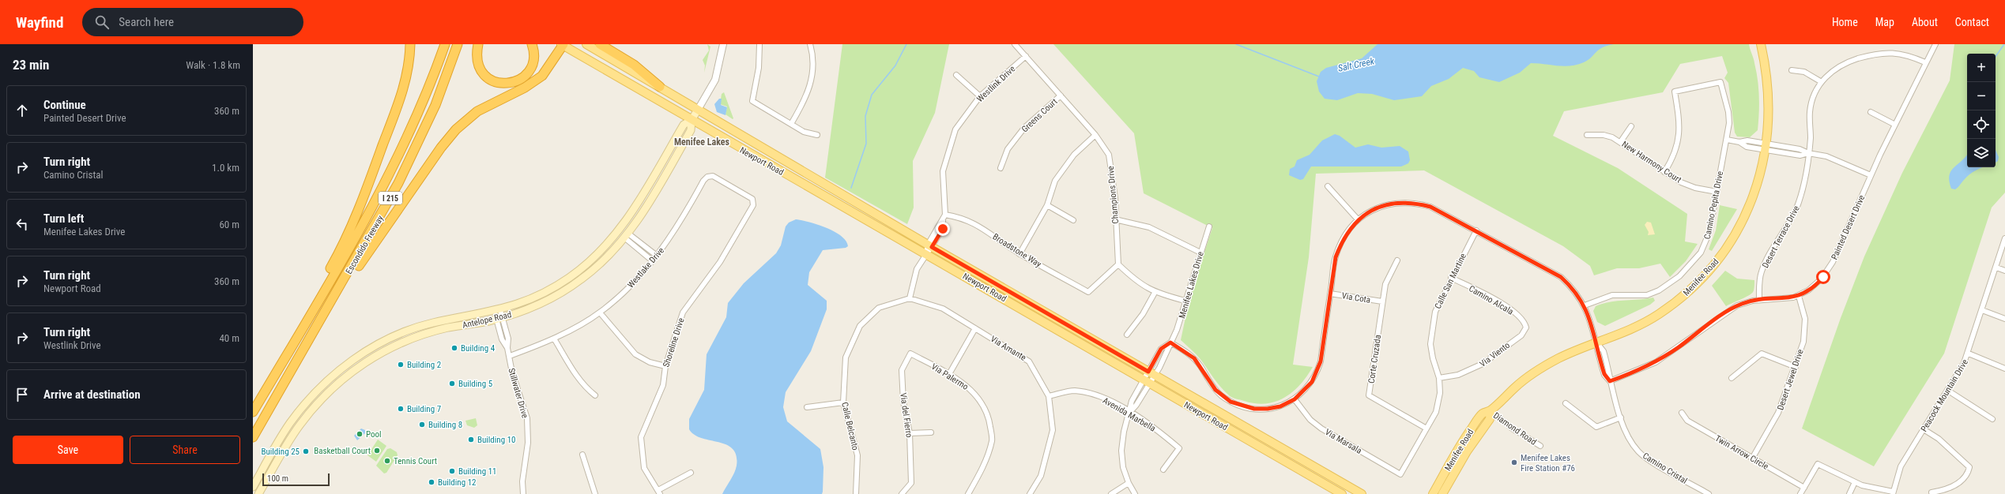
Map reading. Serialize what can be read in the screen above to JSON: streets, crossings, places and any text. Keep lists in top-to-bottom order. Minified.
{"streets":{"highway":["I 215","Escondido Freeway"],"main road":["Newport Road","Menifee Road","Antelope Road"],"street":["Westlink Drive","Greens Court","New Harmony Court","Champions Drive","Camino Pepita Drive","Painted Desert Drive","Desert Terrace Drive","Broadstone Way","Westlake Drive","Calle San Martine","Menifee Lakes Drive","Via Cota","Camino Alcala","Shoreline Drive","Via Amante","Via Viento","Corte Cruzada","Via Palermo","Desert Jewel Drive","Stillwater Drive","Peacock Mountain Drive","Avenida Marbella","Via del Fierro","Calle Belcanto","Diamond Road","Via Marsala","Twin Arrow Circle","Camino Cristal"]},"crossings":[["Westlink Drive","Newport Road"],["Westlink Drive","Champions Drive"],["Westlink Drive","Broadstone Way"],["Greens Court","Champions Drive"],["Newport Road","Menifee Lakes Drive"],["Newport Road","Antelope Road"],["New Harmony Court","Camino Pepita Drive"],["Champions Drive","Broadstone Way"],["Camino Pepita Drive","Camino Cristal"],["Painted Desert Drive","Desert Terrace Drive"],["Painted Desert Drive","Desert Jewel Drive"],["Painted Desert Drive","Camino Cristal"],["Westlake Drive","Shoreline Drive"],["Westlake Drive","Stillwater Drive"],["Menifee Road","Diamond Road"],["Menifee Road","Camino Cristal"],["Calle San Martine","Camino Alcala"],["Calle San Martine","Via Viento"],["Calle San Martine","Corte Cruzada"],["Calle San Martine","Via Marsala"],["Calle San Martine","Camino Cristal"],["Menifee Lakes Drive","Camino Cristal"],["Via Cota","Corte Cruzada"],["Via Cota","Camino Cristal"],["Camino Alcala","Via Viento"],["Antelope Road","Stillwater Drive"],["Via Amante","Avenida Marbella"],["Via Amante","Calle Belcanto"],["Via Palermo","Via del Fierro"],["Desert Jewel Drive","Twin Arrow Circle"],["Via Marsala","Camino Cristal"]],"districts":["Menifee Lakes"],"water":["Salt Creek"],"places":["Building 4","Building 2","Building 5","Building 7","Building 8","Pool","Building 10","Basketball Court","Building 25","Tennis Court","Menifee Lakes Fire Station #76","Building 11","Building 12"],"scale_bar":"100 m","page":{"header":"Wayfind","search":"Search here","nav":["Home","Map","About","Contact"],"heading":["23 min","Walk · 1.8 km"],"map_buttons":["+","−"],"list":[["Continue","Painted Desert Drive","360 m"],["Turn right","Camino Cristal","1.0 km"],["Turn left","Menifee Lakes Drive","60 m"],["Turn right","Newport Road","360 m"],["Turn right","Westlink Drive","40 m"],"Arrive at destination"],"buttons":["Save","Share"],"scale":"100 m"}}
